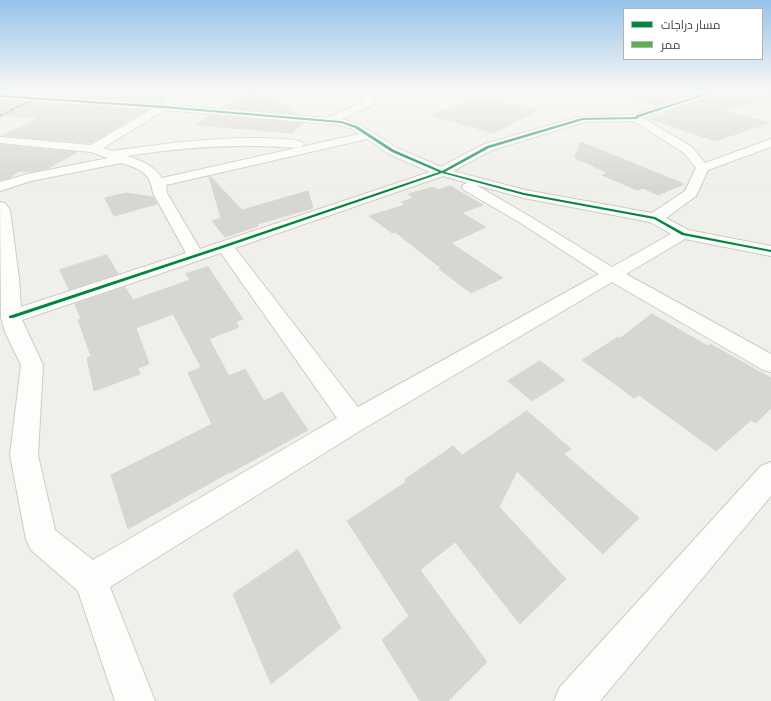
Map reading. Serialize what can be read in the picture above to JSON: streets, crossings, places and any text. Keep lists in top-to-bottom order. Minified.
{"legend":["مسار دراجات","ممر"]}
